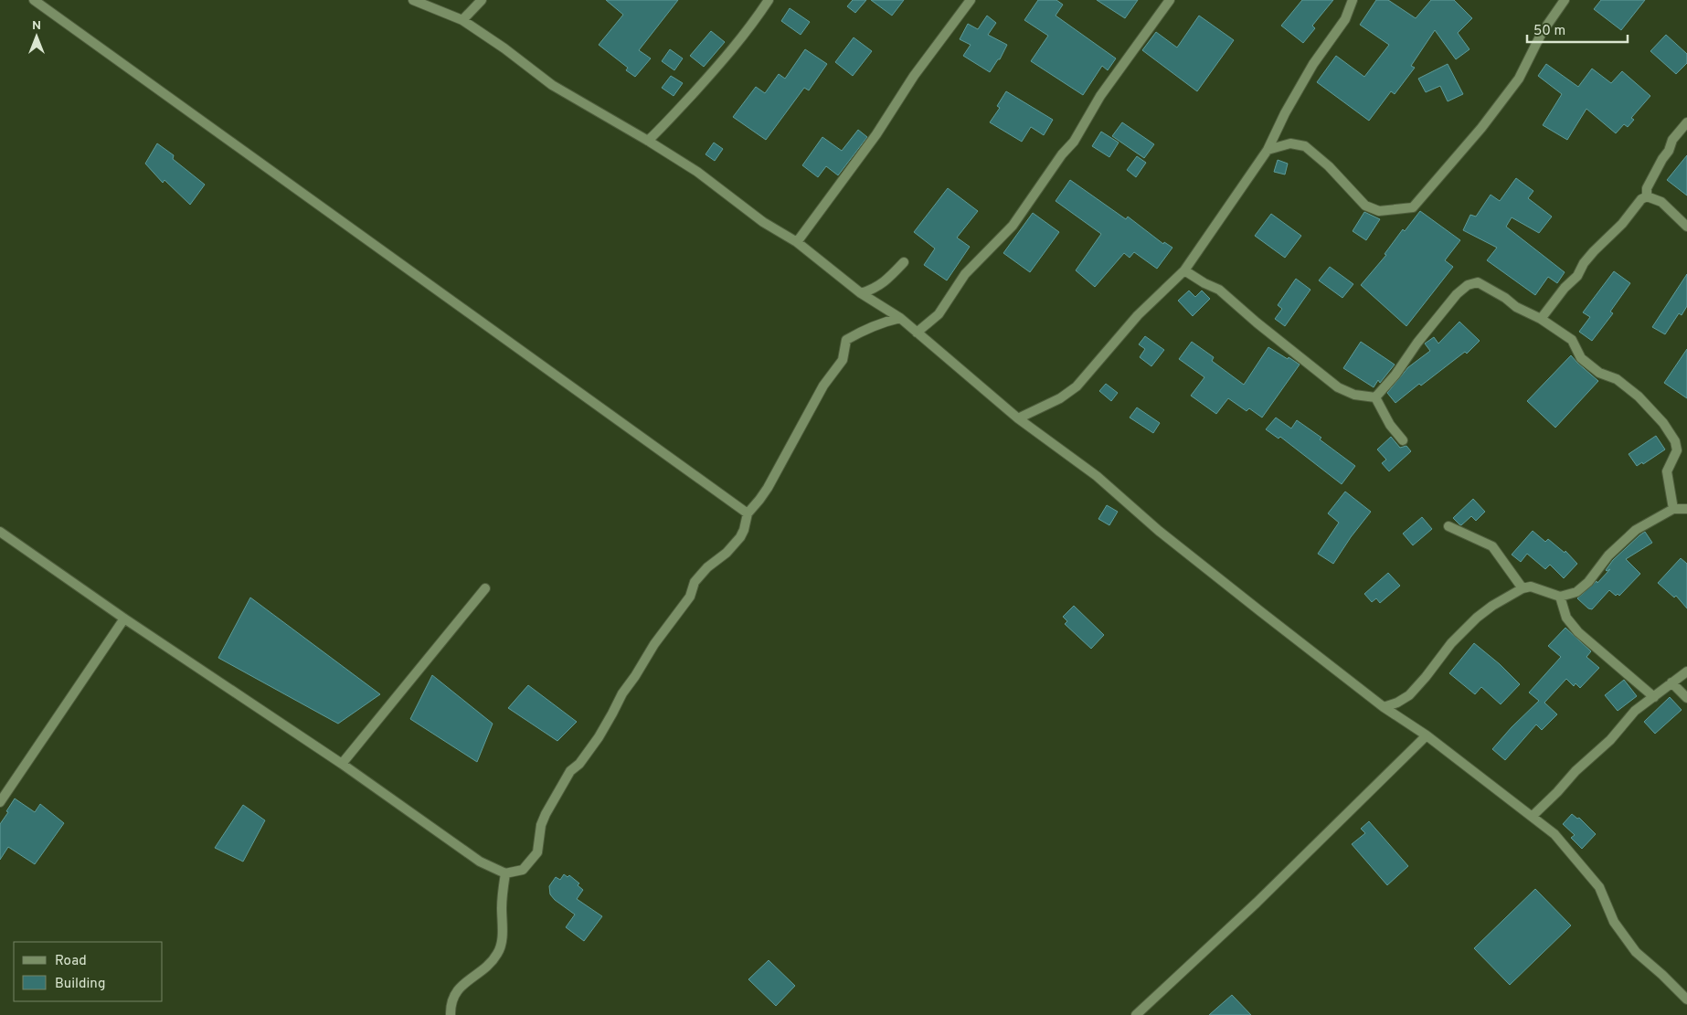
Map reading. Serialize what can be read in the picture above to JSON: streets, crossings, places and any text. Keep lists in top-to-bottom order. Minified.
{"legend":["Road","Building"],"scale_bar":"50 m","north":"top"}
